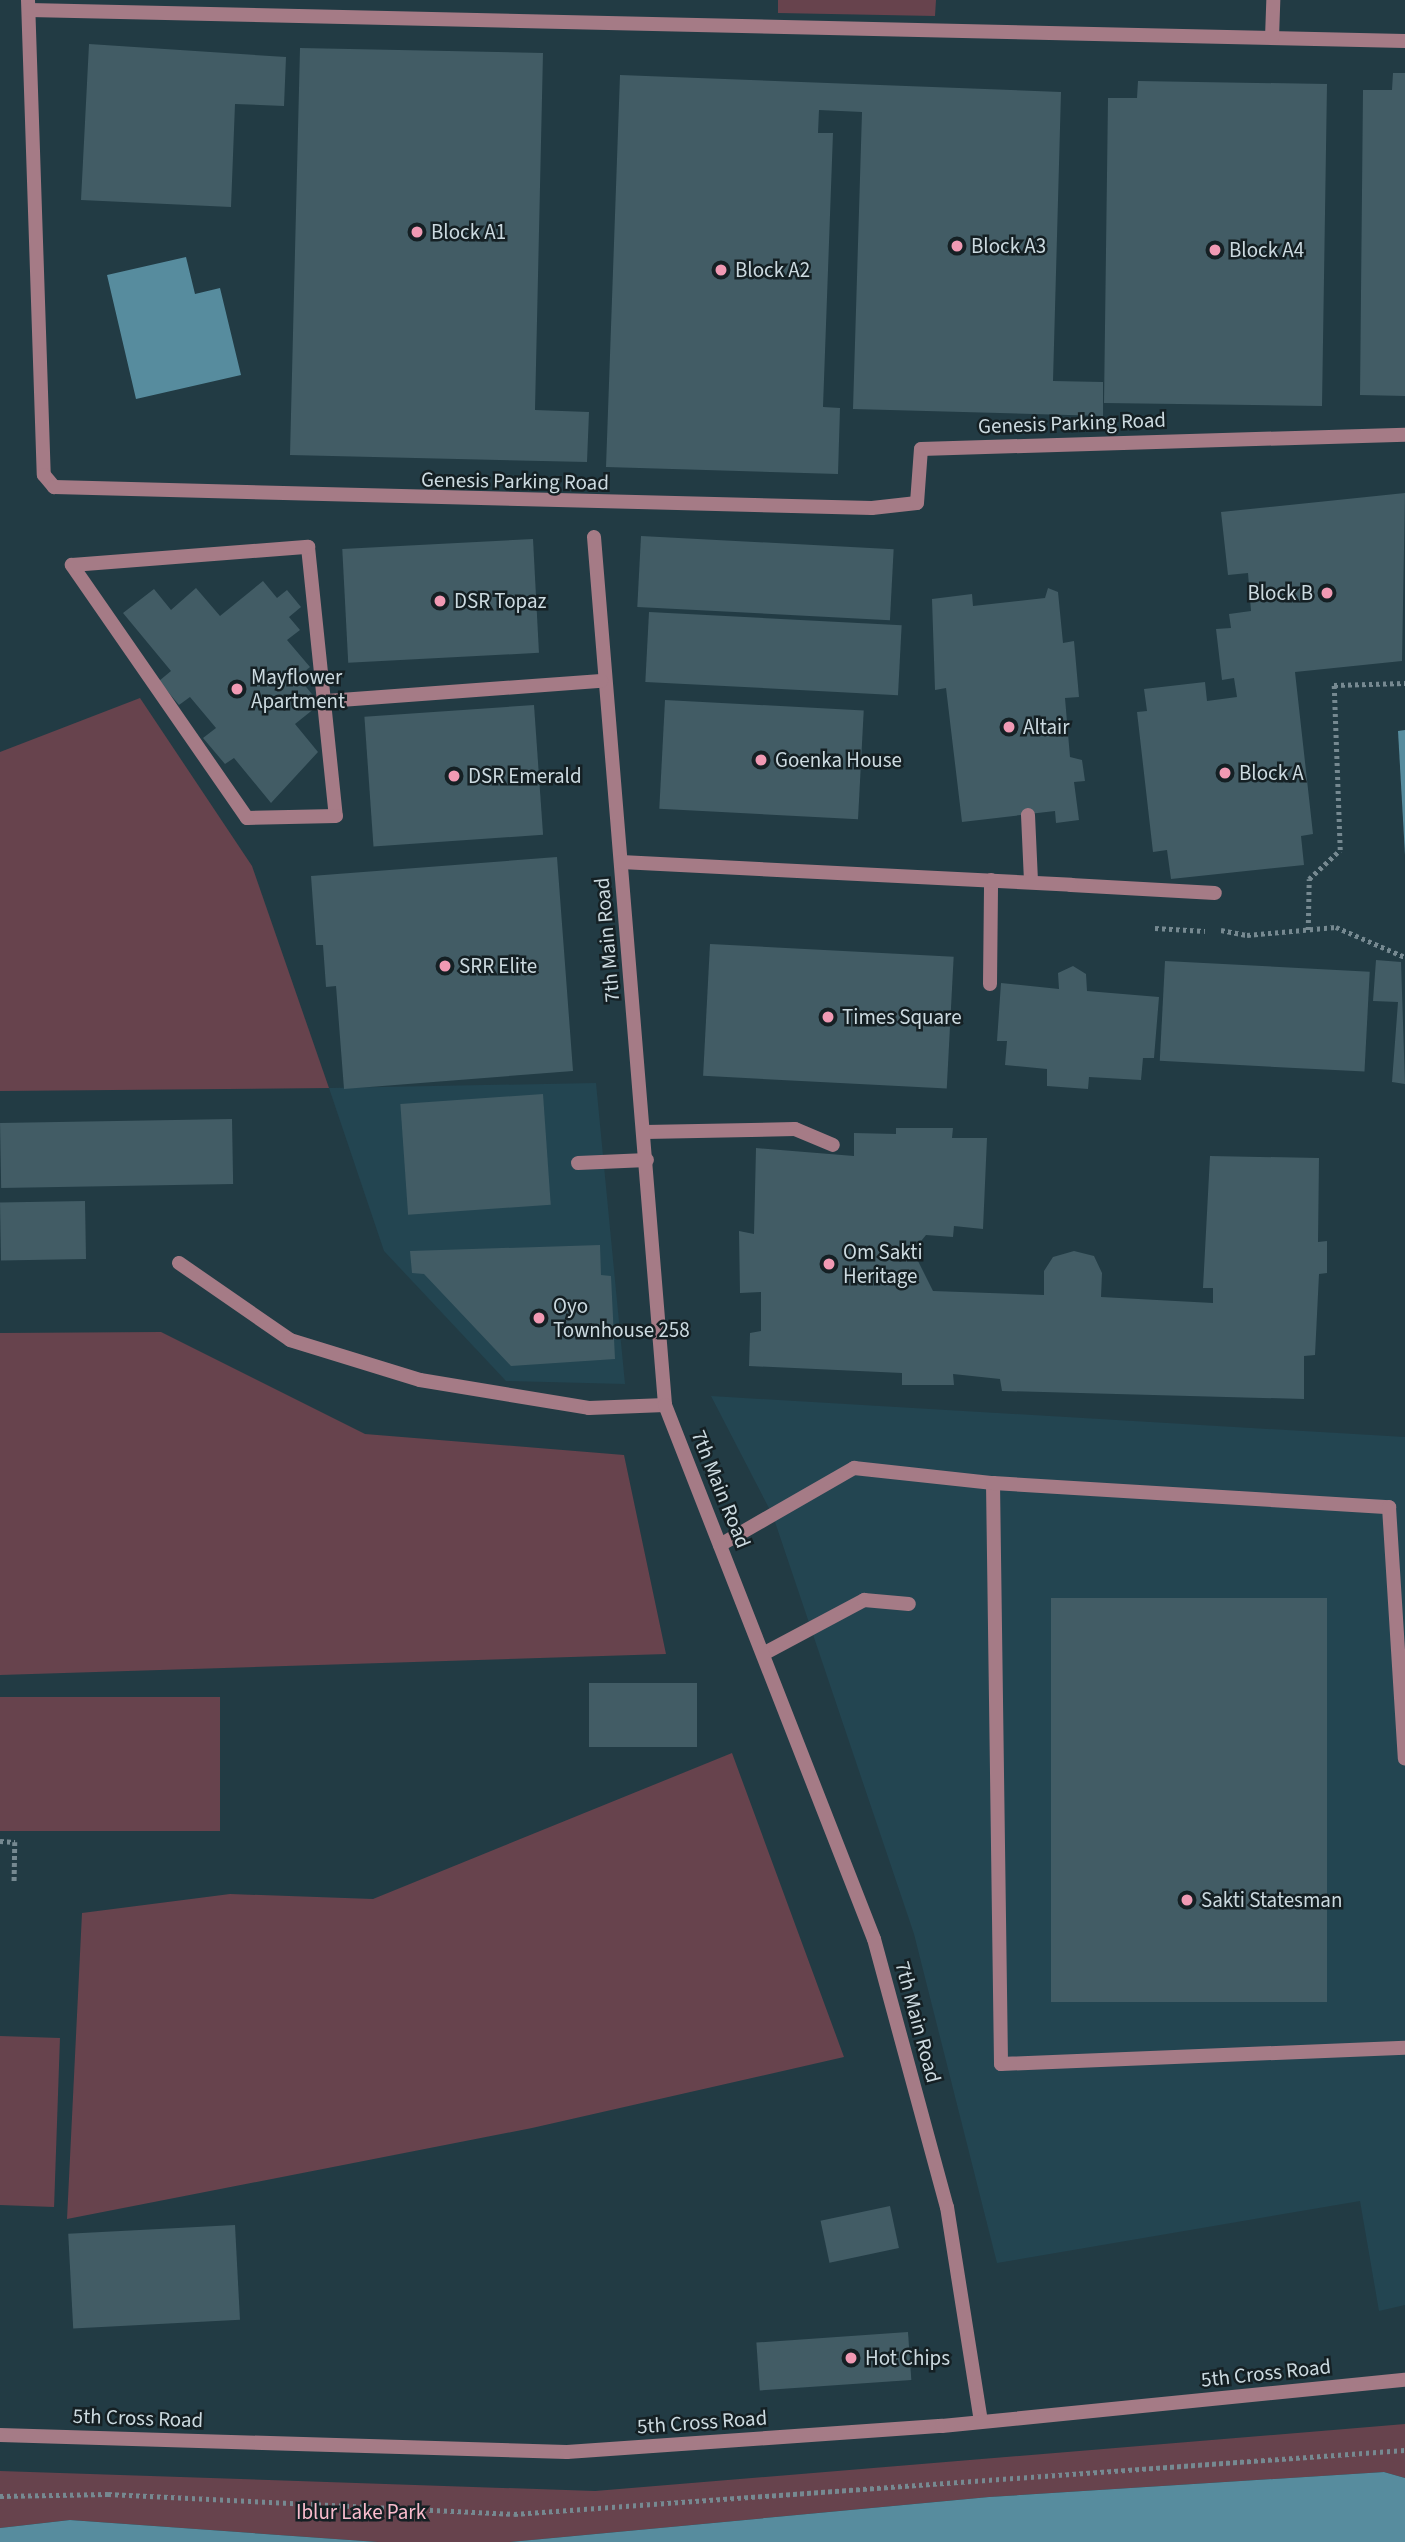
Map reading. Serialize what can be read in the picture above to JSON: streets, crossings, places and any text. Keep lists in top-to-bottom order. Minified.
{"streets":{"street":["Genesis Parking Road","7th Main Road","5th Cross Road"]},"crossings":[["7th Main Road","5th Cross Road"]],"parks":["Iblur Lake Park"],"places":["Block A1","Block A3","Block A4","Block A2","Block B","DSR Topaz","Mayflower Apartment","Altair","Goenka House","Block A","DSR Emerald","SRR Elite","Times Square","Om Sakti Heritage","Oyo Townhouse 258","Sakti Statesman","Hot Chips"]}
